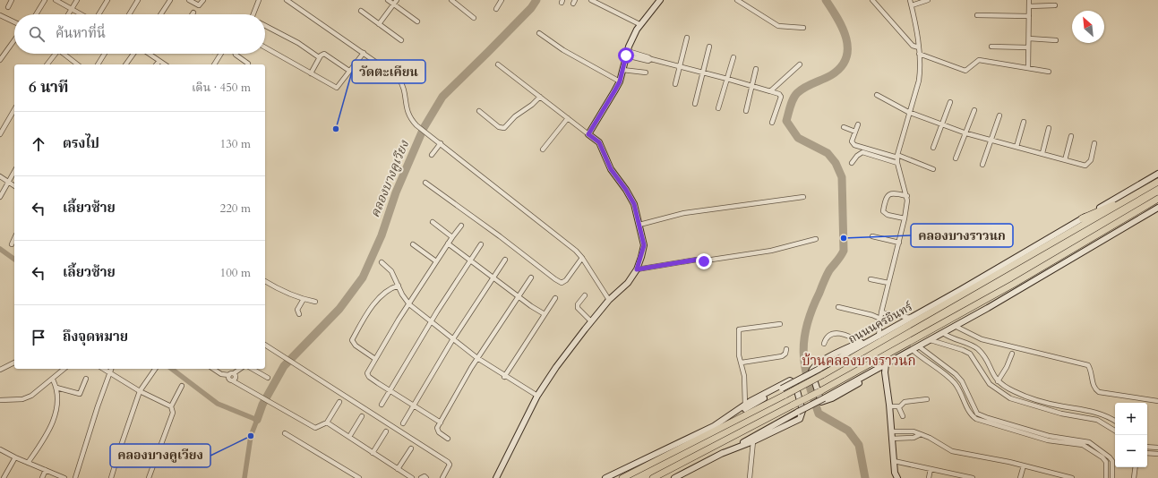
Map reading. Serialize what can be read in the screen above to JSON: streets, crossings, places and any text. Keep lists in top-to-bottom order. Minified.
{"streets":{"main road":["ถนนนครอินทร์"]},"districts":["บ้านคลองบางราวนก"],"water":["คลองบางคูเวียง"],"places":["วัดตะเคียน","คลองบางราวนก","คลองบางคูเวียง"],"north":"top left","page":{"search":"ค้นหาที่นี่","heading":["6 นาที","เดิน · 450 m"],"list":[["ตรงไป","130 m"],["เลี้ยวซ้าย","220 m"],["เลี้ยวซ้าย","100 m"],"ถึงจุดหมาย"],"map_buttons":["+","−"]}}
